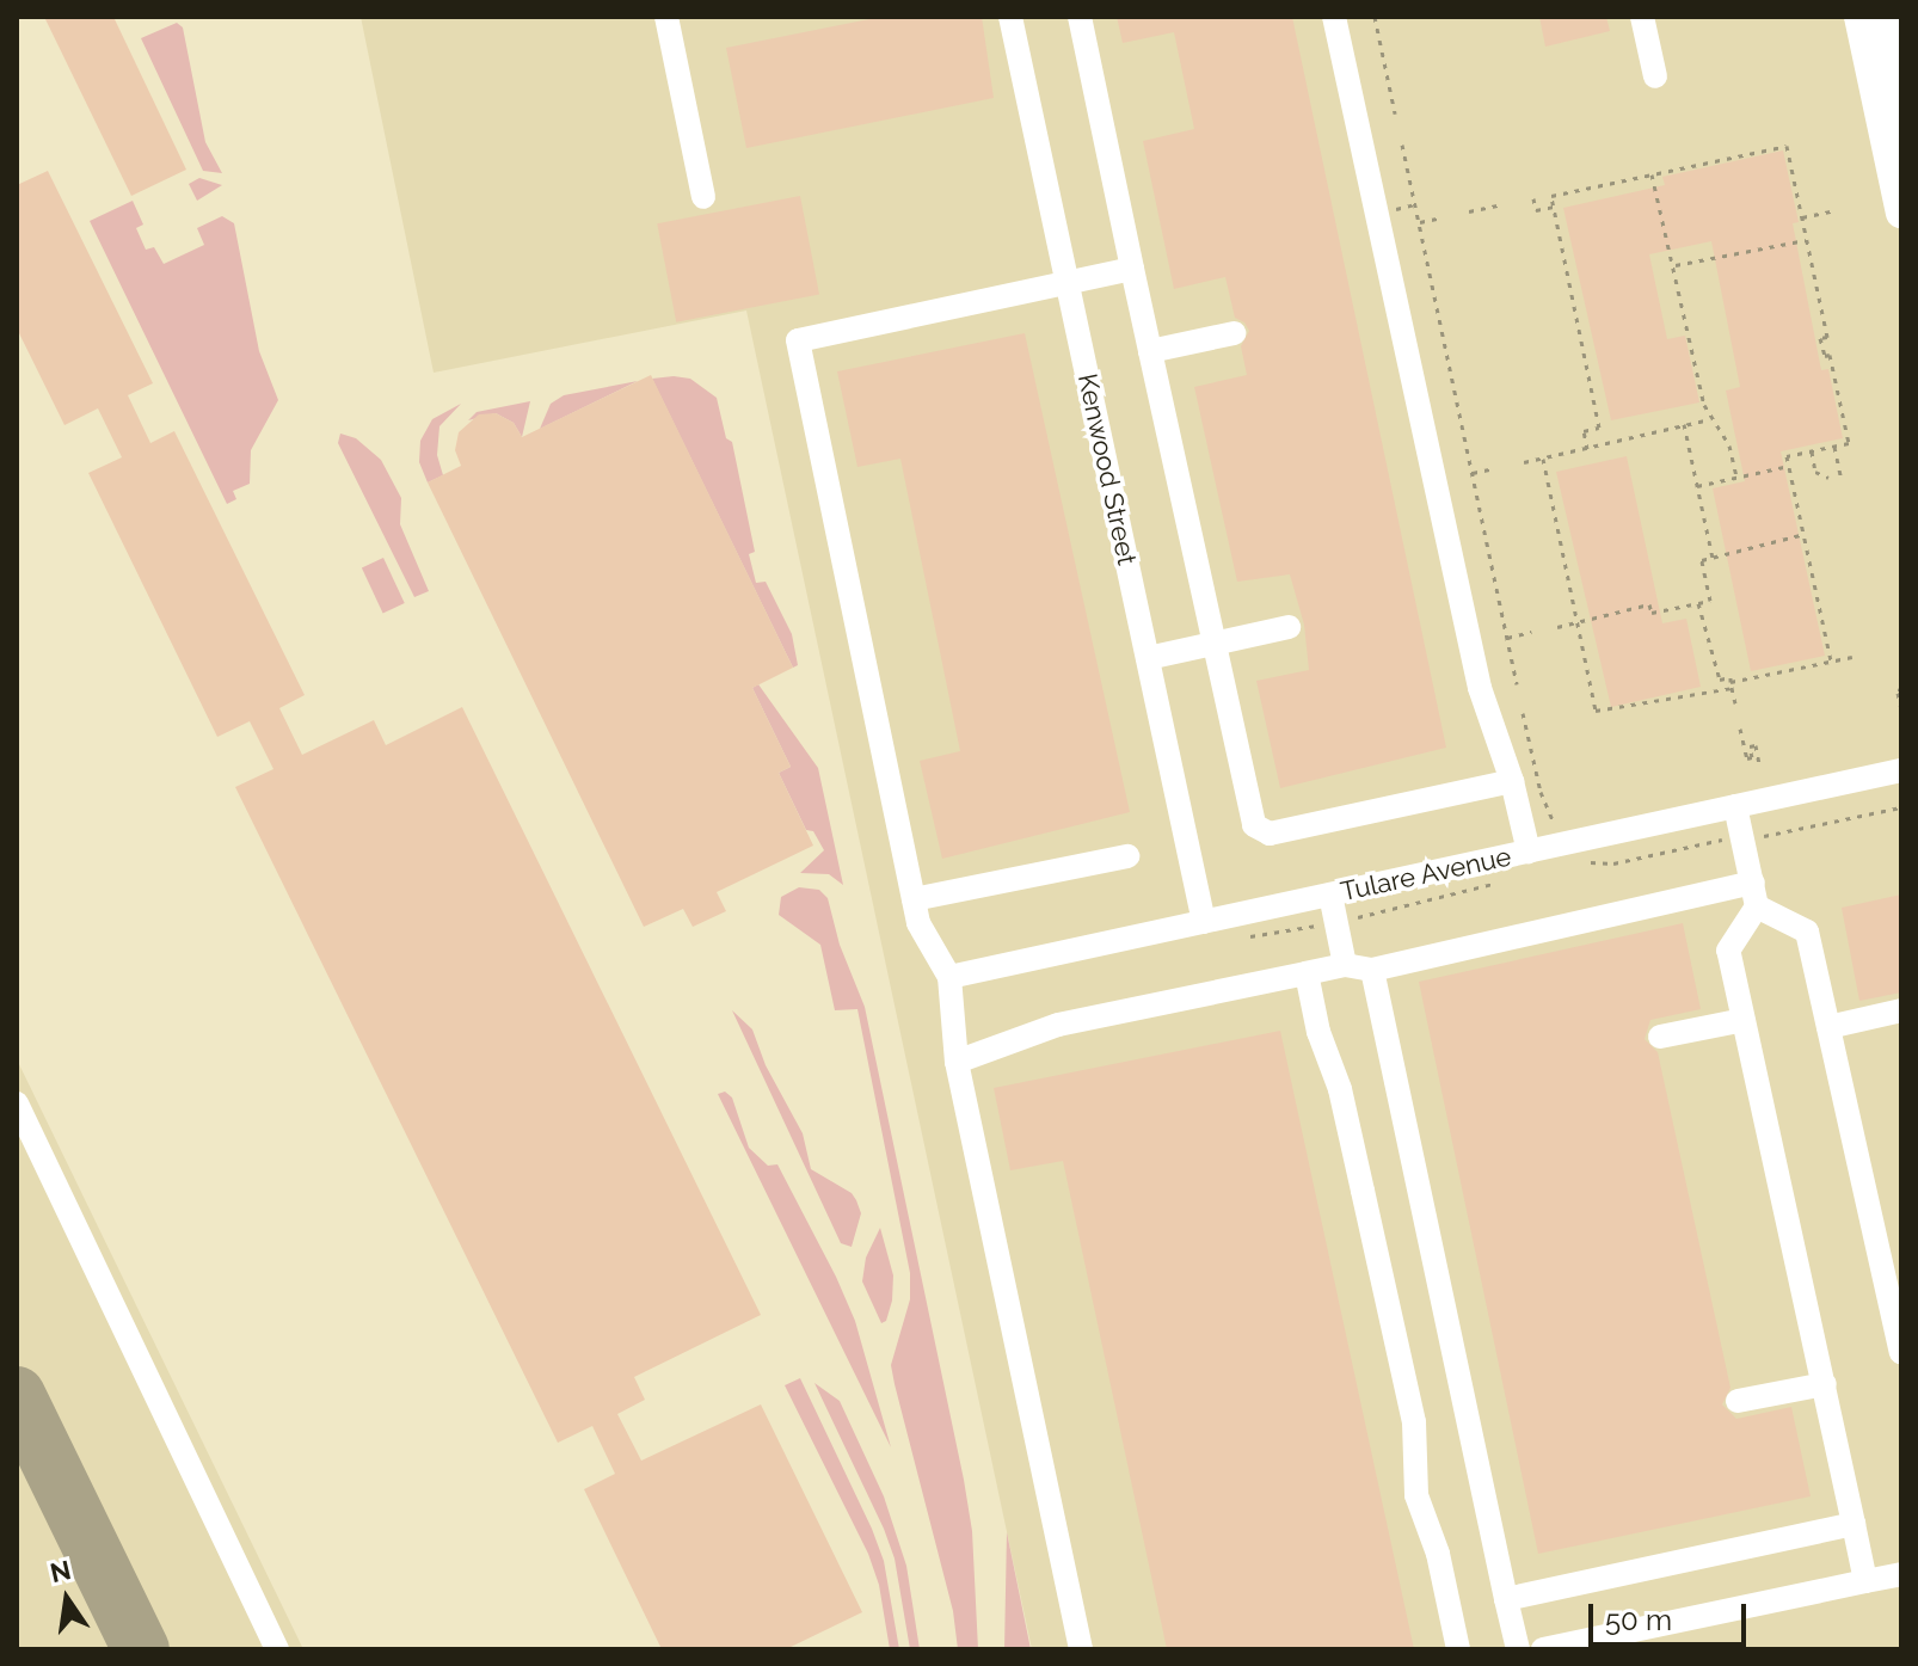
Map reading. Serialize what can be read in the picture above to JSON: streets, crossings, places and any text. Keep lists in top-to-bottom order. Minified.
{"streets":{"street":["Kenwood Street","Tulare Avenue"]},"crossings":[["Kenwood Street","Tulare Avenue"]],"scale_bar":"50 m","north":"top"}
